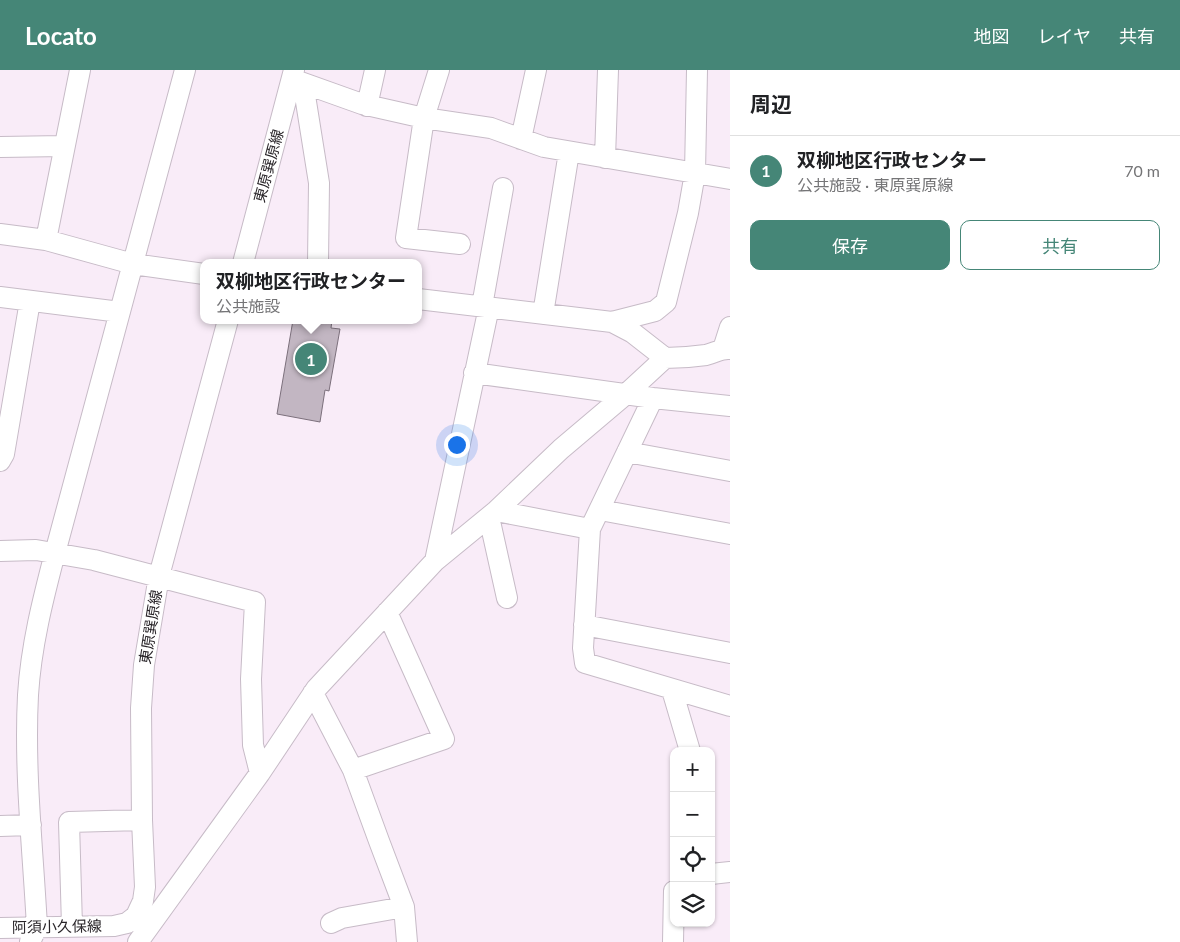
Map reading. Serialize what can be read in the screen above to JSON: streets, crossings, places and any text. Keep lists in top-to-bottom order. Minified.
{"streets":{"street":["東原巽原線","阿須小久保線"]},"crossings":[["東原巽原線","阿須小久保線"]],"page":{"header":"Locato","nav":["地図","レイヤ","共有"],"heading":"周辺","list":[{"mark":"1","name":"双柳地区行政センター","note":"公共施設 · 東原巽原線","value":"70 m"}],"buttons":["保存","共有"],"popup":["双柳地区行政センター","公共施設"],"pins":"1","map_buttons":["+","−"]}}
